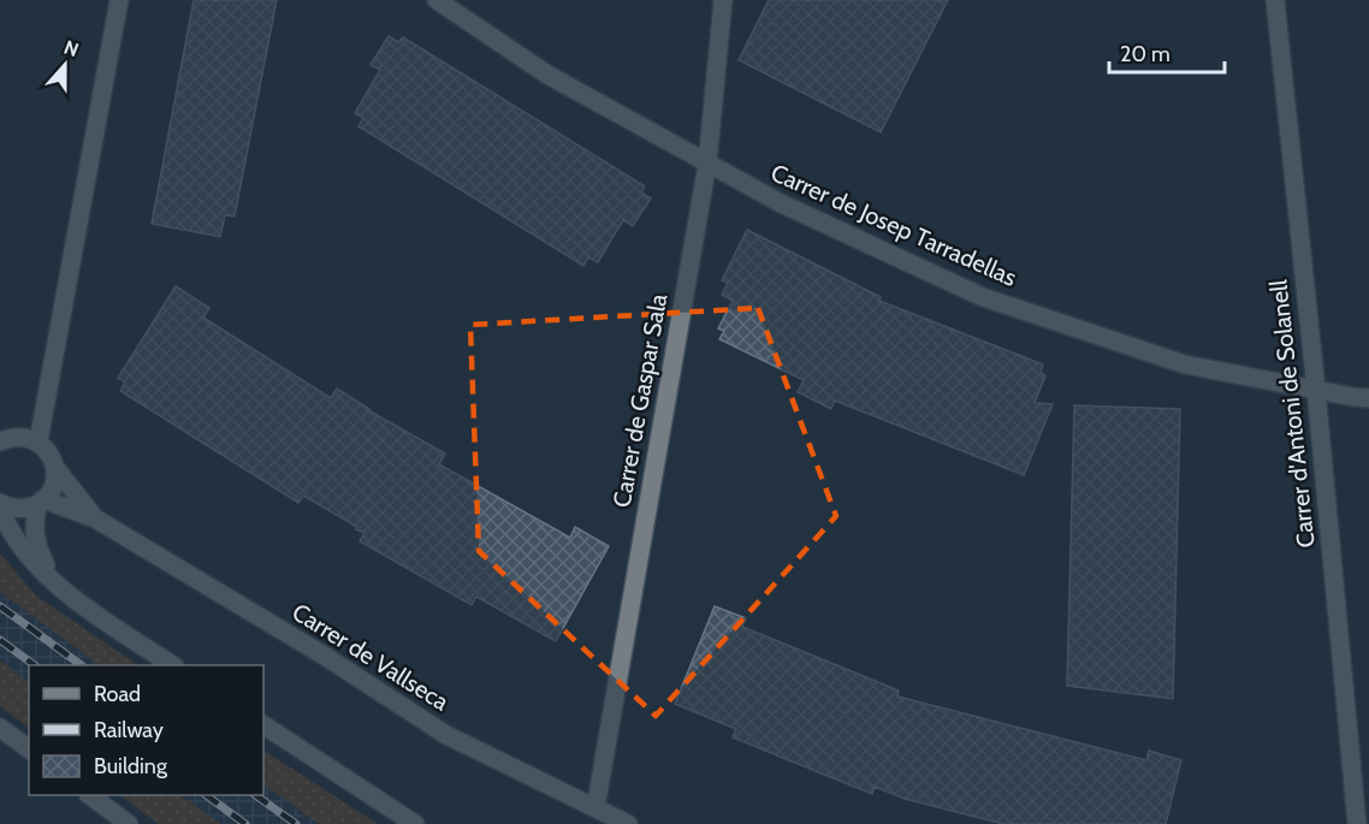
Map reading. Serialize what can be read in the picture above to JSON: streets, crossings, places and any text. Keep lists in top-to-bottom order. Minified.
{"streets":{"street":["Carrer de Josep Tarradellas","Carrer de Gaspar Sala","Carrer d'Antoni de Solanell","Carrer de Vallseca"]},"crossings":[["Carrer de Josep Tarradellas","Carrer de Gaspar Sala"],["Carrer de Josep Tarradellas","Carrer d'Antoni de Solanell"],["Carrer de Gaspar Sala","Carrer de Vallseca"]],"legend":["Road","Railway","Building"],"scale_bar":"20 m","north":"top"}
